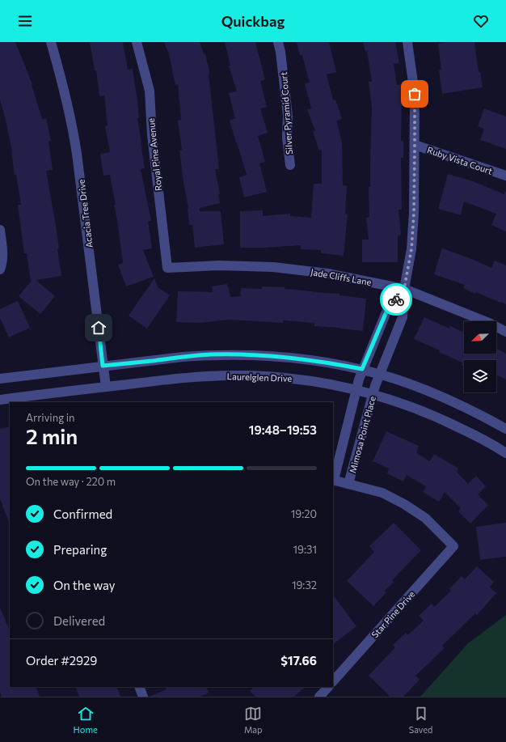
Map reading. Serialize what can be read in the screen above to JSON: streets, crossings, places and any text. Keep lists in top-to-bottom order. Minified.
{"streets":{"street":["Silver Pyramid Court","Royal Pine Avenue","Ruby Vista Court","Acacia Tree Drive","Jade Cliffs Lane","Laurelglen Drive","Mimosa Point Place","Star Pine Drive"]},"crossings":[["Royal Pine Avenue","Jade Cliffs Lane"],["Ruby Vista Court","Mimosa Point Place"],["Acacia Tree Drive","Laurelglen Drive"],["Jade Cliffs Lane","Mimosa Point Place"],["Laurelglen Drive","Mimosa Point Place"],["Mimosa Point Place","Star Pine Drive"]],"north":"bottom left","page":{"header":"Quickbag","heading":["2 min","Arriving in","19:48–19:53"],"panel":["Order #2929","$17.66"],"bar":"On the way · 220 m","list":[["Confirmed","19:20"],["Preparing","19:31"],["On the way","19:32"],"Delivered"],"tabs":["Home","Map","Saved"]}}
